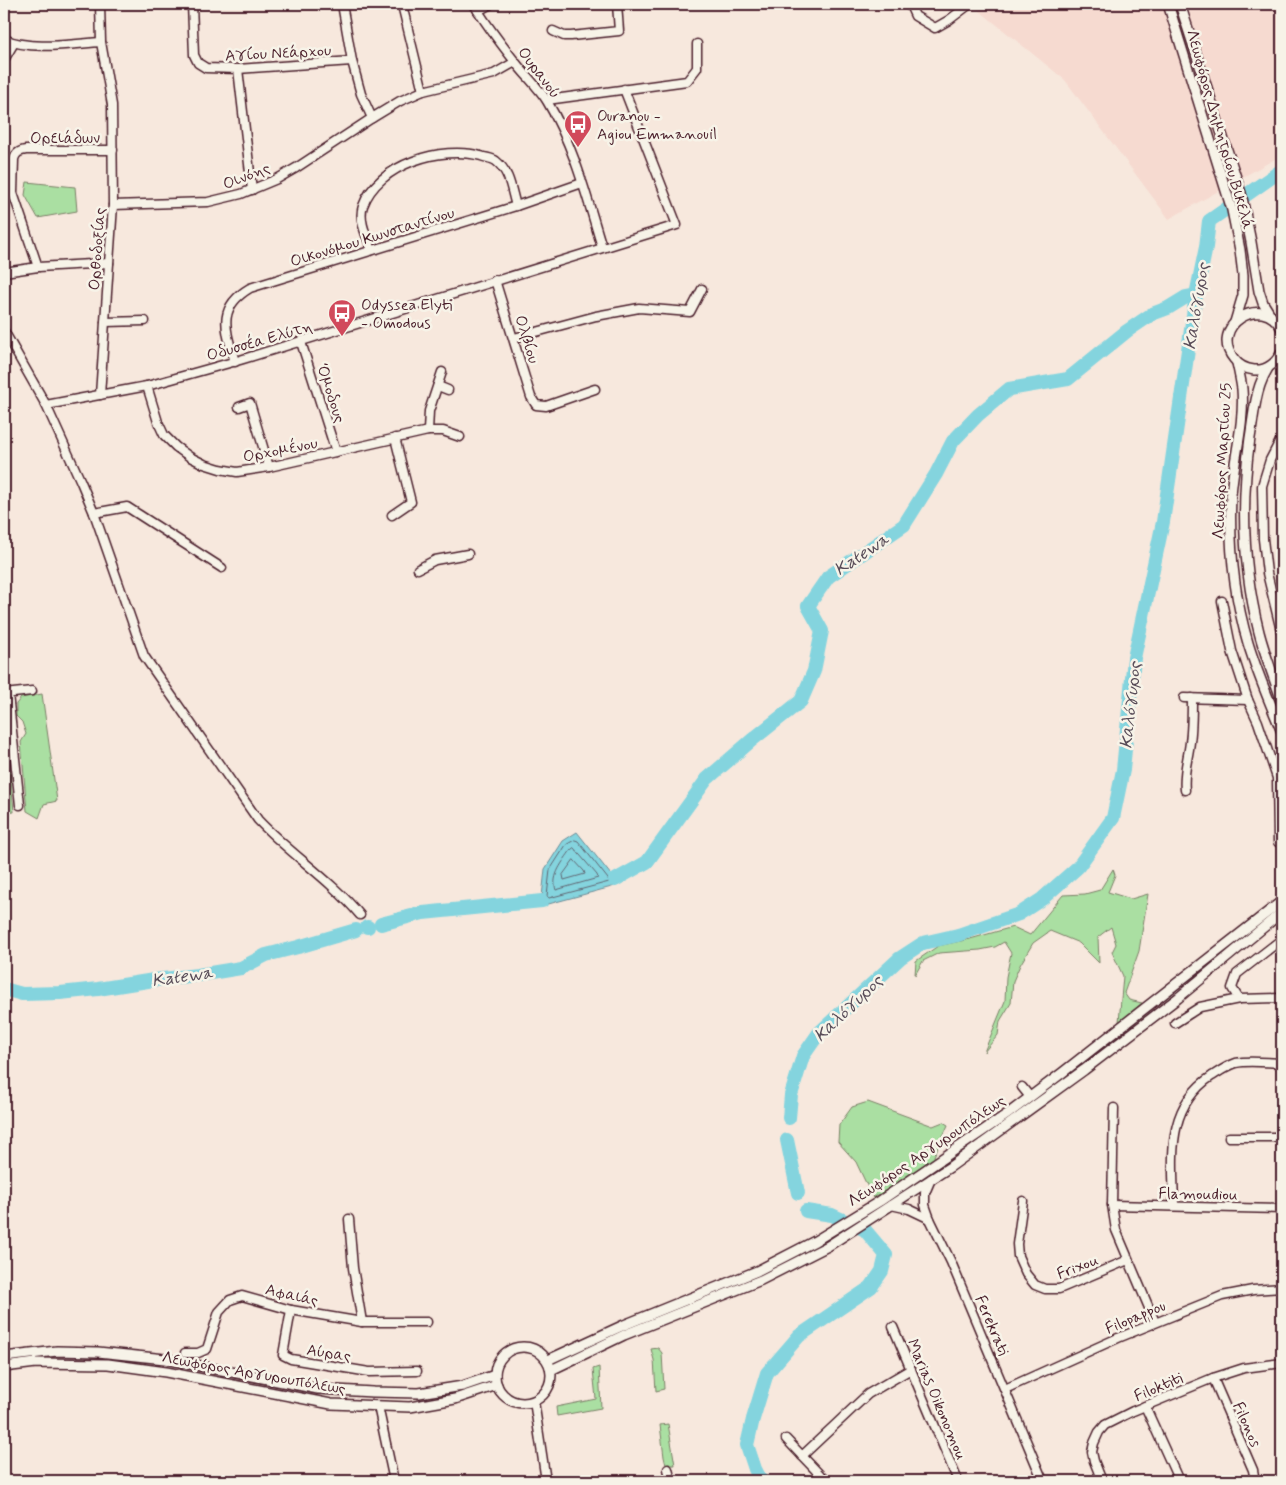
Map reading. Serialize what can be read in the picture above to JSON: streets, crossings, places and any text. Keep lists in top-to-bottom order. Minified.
{"streets":{"main road":["Λεωφόρος Δημητρίου Βικελά","Λεωφόρος Μαρτίου 25","Λεωφόρος Αργυρουπόλεως"],"street":["Αγίου Νεάρχου","Ουρανού","Ορειάδων","Οινόης","Οικονόμου Κωνσταντίνου","Ορθοδοξίας","Ολβίου","Οδυσσέα Ελύτη","Όμοδους","Ορχομένου","Flamoudiou","Frixou","Αφαιάς","Filopappou","Ferekrati","Αύρας","Filoktiti","Marias Oikonomou","Filonos"]},"crossings":[["Ουρανού","Οινόης"],["Ουρανού","Οικονόμου Κωνσταντίνου"],["Ουρανού","Οδυσσέα Ελύτη"],["Λεωφόρος Δημητρίου Βικελά","Λεωφόρος Μαρτίου 25"],["Ορειάδων","Ορθοδοξίας"],["Οινόης","Ορθοδοξίας"],["Οικονόμου Κωνσταντίνου","Οδυσσέα Ελύτη"],["Ορθοδοξίας","Οδυσσέα Ελύτη"],["Ολβίου","Οδυσσέα Ελύτη"],["Οδυσσέα Ελύτη","Όμοδους"],["Οδυσσέα Ελύτη","Ορχομένου"],["Όμοδους","Ορχομένου"],["Λεωφόρος Αργυρουπόλεως","Ferekrati"],["Αφαιάς","Αύρας"],["Filopappou","Ferekrati"],["Filoktiti","Filonos"]],"water":["Καλόγυρος","Katewa"],"places":{"bus stop":["Ouranou - Agiou Emmanouil","Odyssea Elyti - Omodous"]}}
